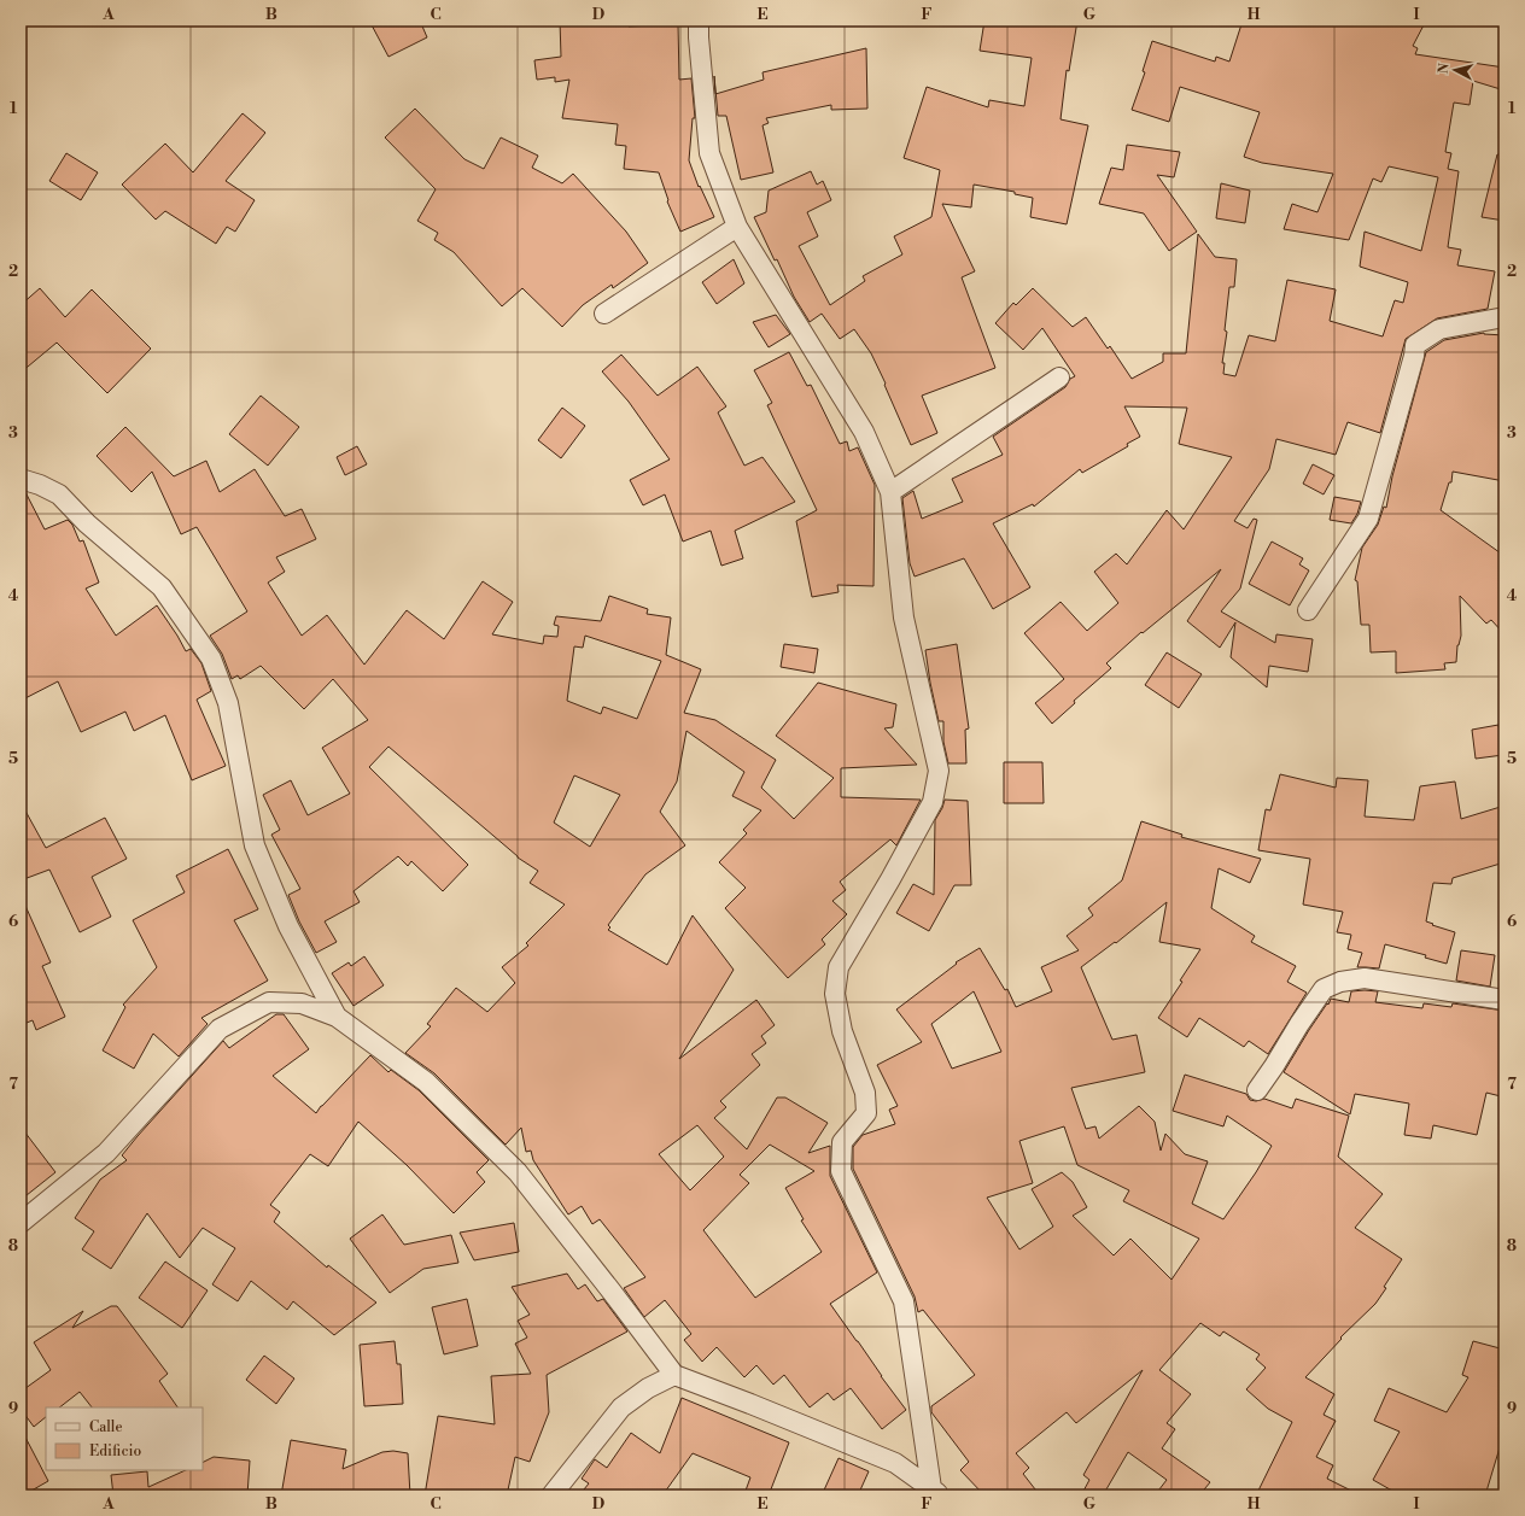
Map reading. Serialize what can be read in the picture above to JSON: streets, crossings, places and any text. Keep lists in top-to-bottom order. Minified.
{"legend":["Calle","Edificio"],"north":"left","grid":{"columns":["A","B","C","D","E","F","G","H","I"],"rows":["1","2","3","4","5","6","7","8","9"]}}
